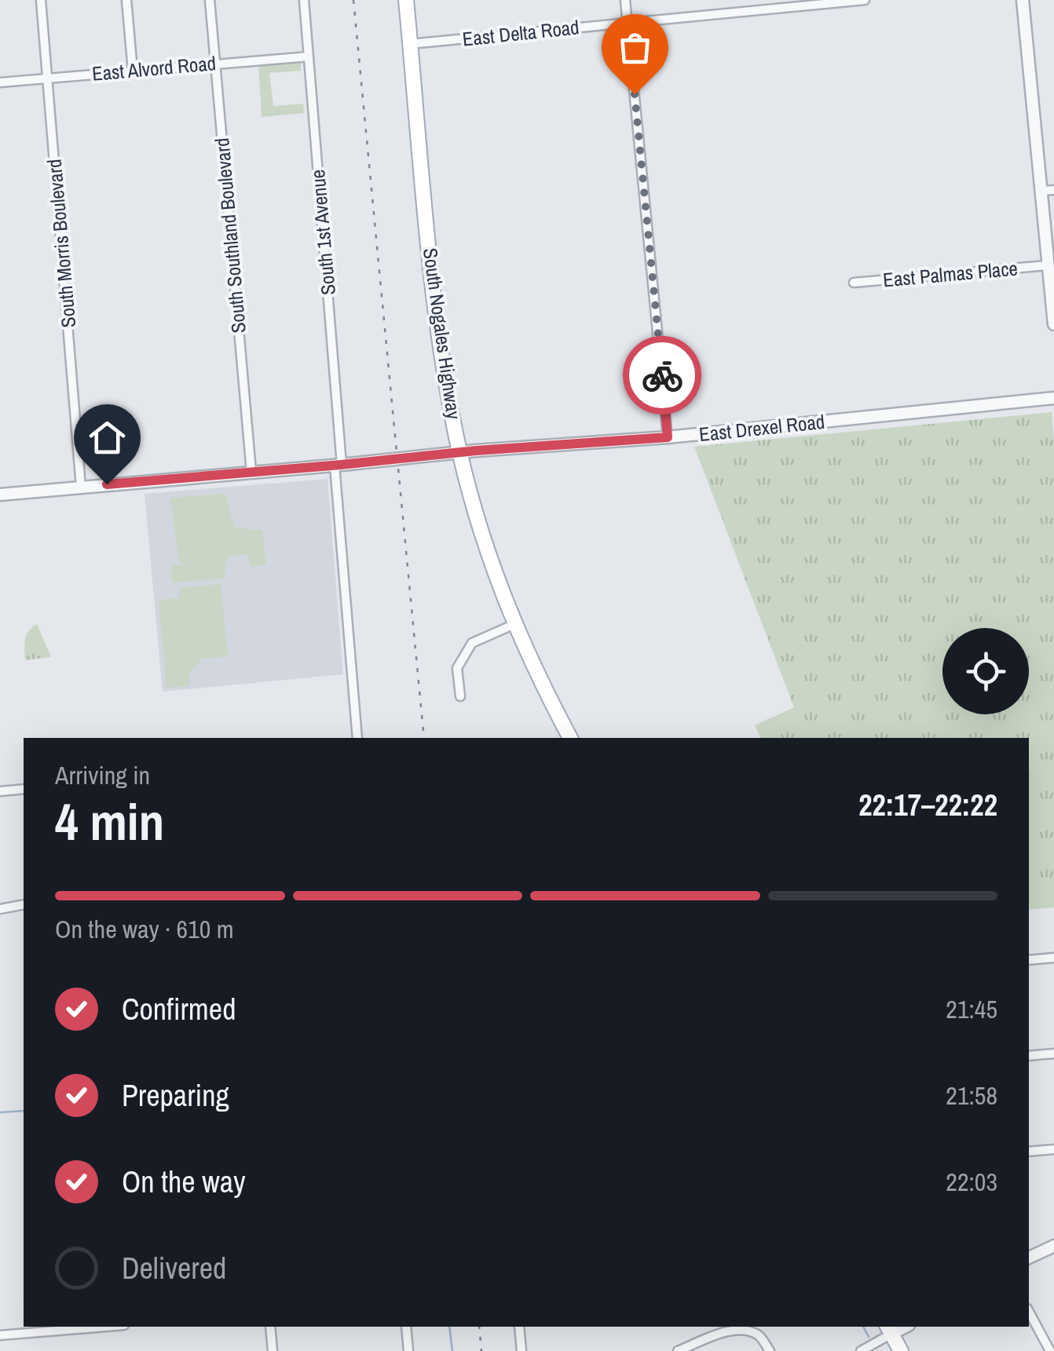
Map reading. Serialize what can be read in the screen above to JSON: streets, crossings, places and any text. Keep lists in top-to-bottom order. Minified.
{"streets":{"main road":["South Nogales Highway"],"street":["East Delta Road","East Alvord Road","South 1st Avenue","South Southland Boulevard","South Morris Boulevard","East Palmas Place","East Drexel Road"]},"crossings":[["East Delta Road","South Nogales Highway"],["East Alvord Road","South 1st Avenue"],["East Alvord Road","South Southland Boulevard"],["East Alvord Road","South Morris Boulevard"],["South 1st Avenue","East Drexel Road"],["South Southland Boulevard","East Drexel Road"],["South Morris Boulevard","East Drexel Road"],["South Nogales Highway","East Drexel Road"]],"page":{"heading":["4 min","Arriving in","22:17–22:22"],"bar":"On the way · 610 m","list":[["Confirmed","21:45"],["Preparing","21:58"],["On the way","22:03"],"Delivered"]}}
